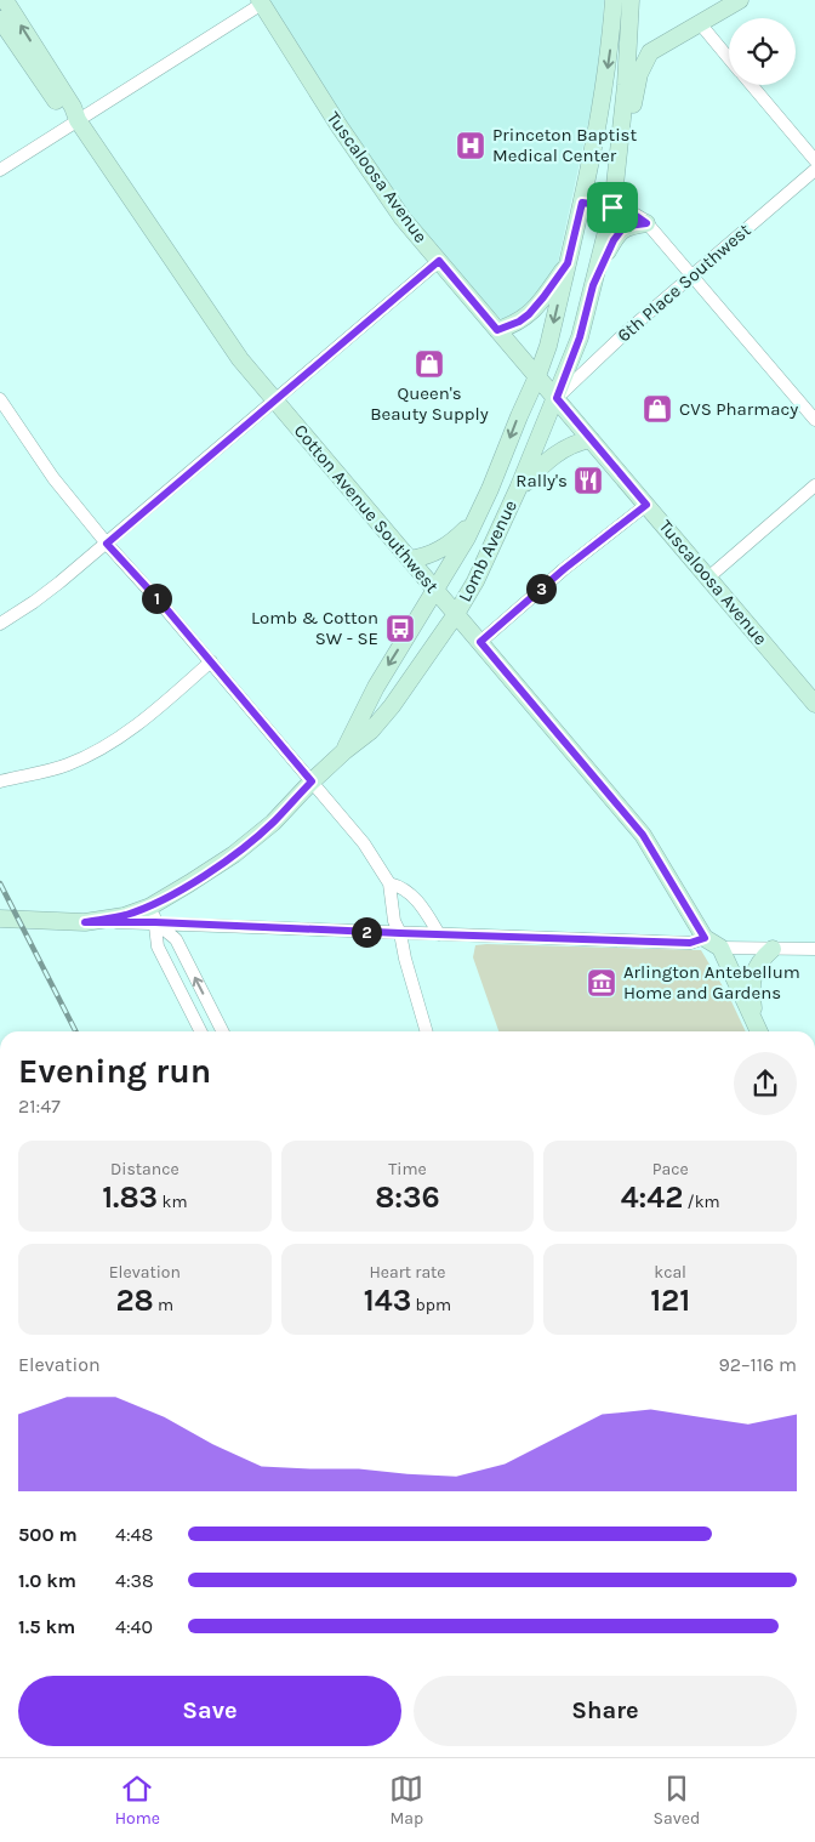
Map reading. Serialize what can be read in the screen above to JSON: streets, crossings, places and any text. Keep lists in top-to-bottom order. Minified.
{"streets":{"main road":["Tuscaloosa Avenue","Cotton Avenue Southwest","Lomb Avenue"],"street":["6th Place Southwest"]},"crossings":[["Tuscaloosa Avenue","6th Place Southwest"],["Tuscaloosa Avenue","Lomb Avenue"],["6th Place Southwest","Lomb Avenue"],["Cotton Avenue Southwest","Lomb Avenue"]],"places":{"hospital":["Princeton Baptist Medical Center"],"shop":["Queen's Beauty Supply","CVS Pharmacy"],"restaurant":["Rally's"],"bus stop":["Lomb & Cotton SW - SE"],"museum":["Arlington Antebellum Home and Gardens"]},"page":{"pins":["3","1","2"],"heading":["Evening run","21:47"],"stats":[["Distance","1.83 km"],["Time","8:36"],["Pace","4:42 /km"],["Elevation","28 m"],["Heart rate","143 bpm"],["kcal","121"]],"chart":["Elevation","92–116 m"],"list":[{"name":"500 m","note":"4:48"},{"name":"1.0 km","note":"4:38"},{"name":"1.5 km","note":"4:40"}],"buttons":["Save","Share"],"tabs":["Home","Map","Saved"]}}
